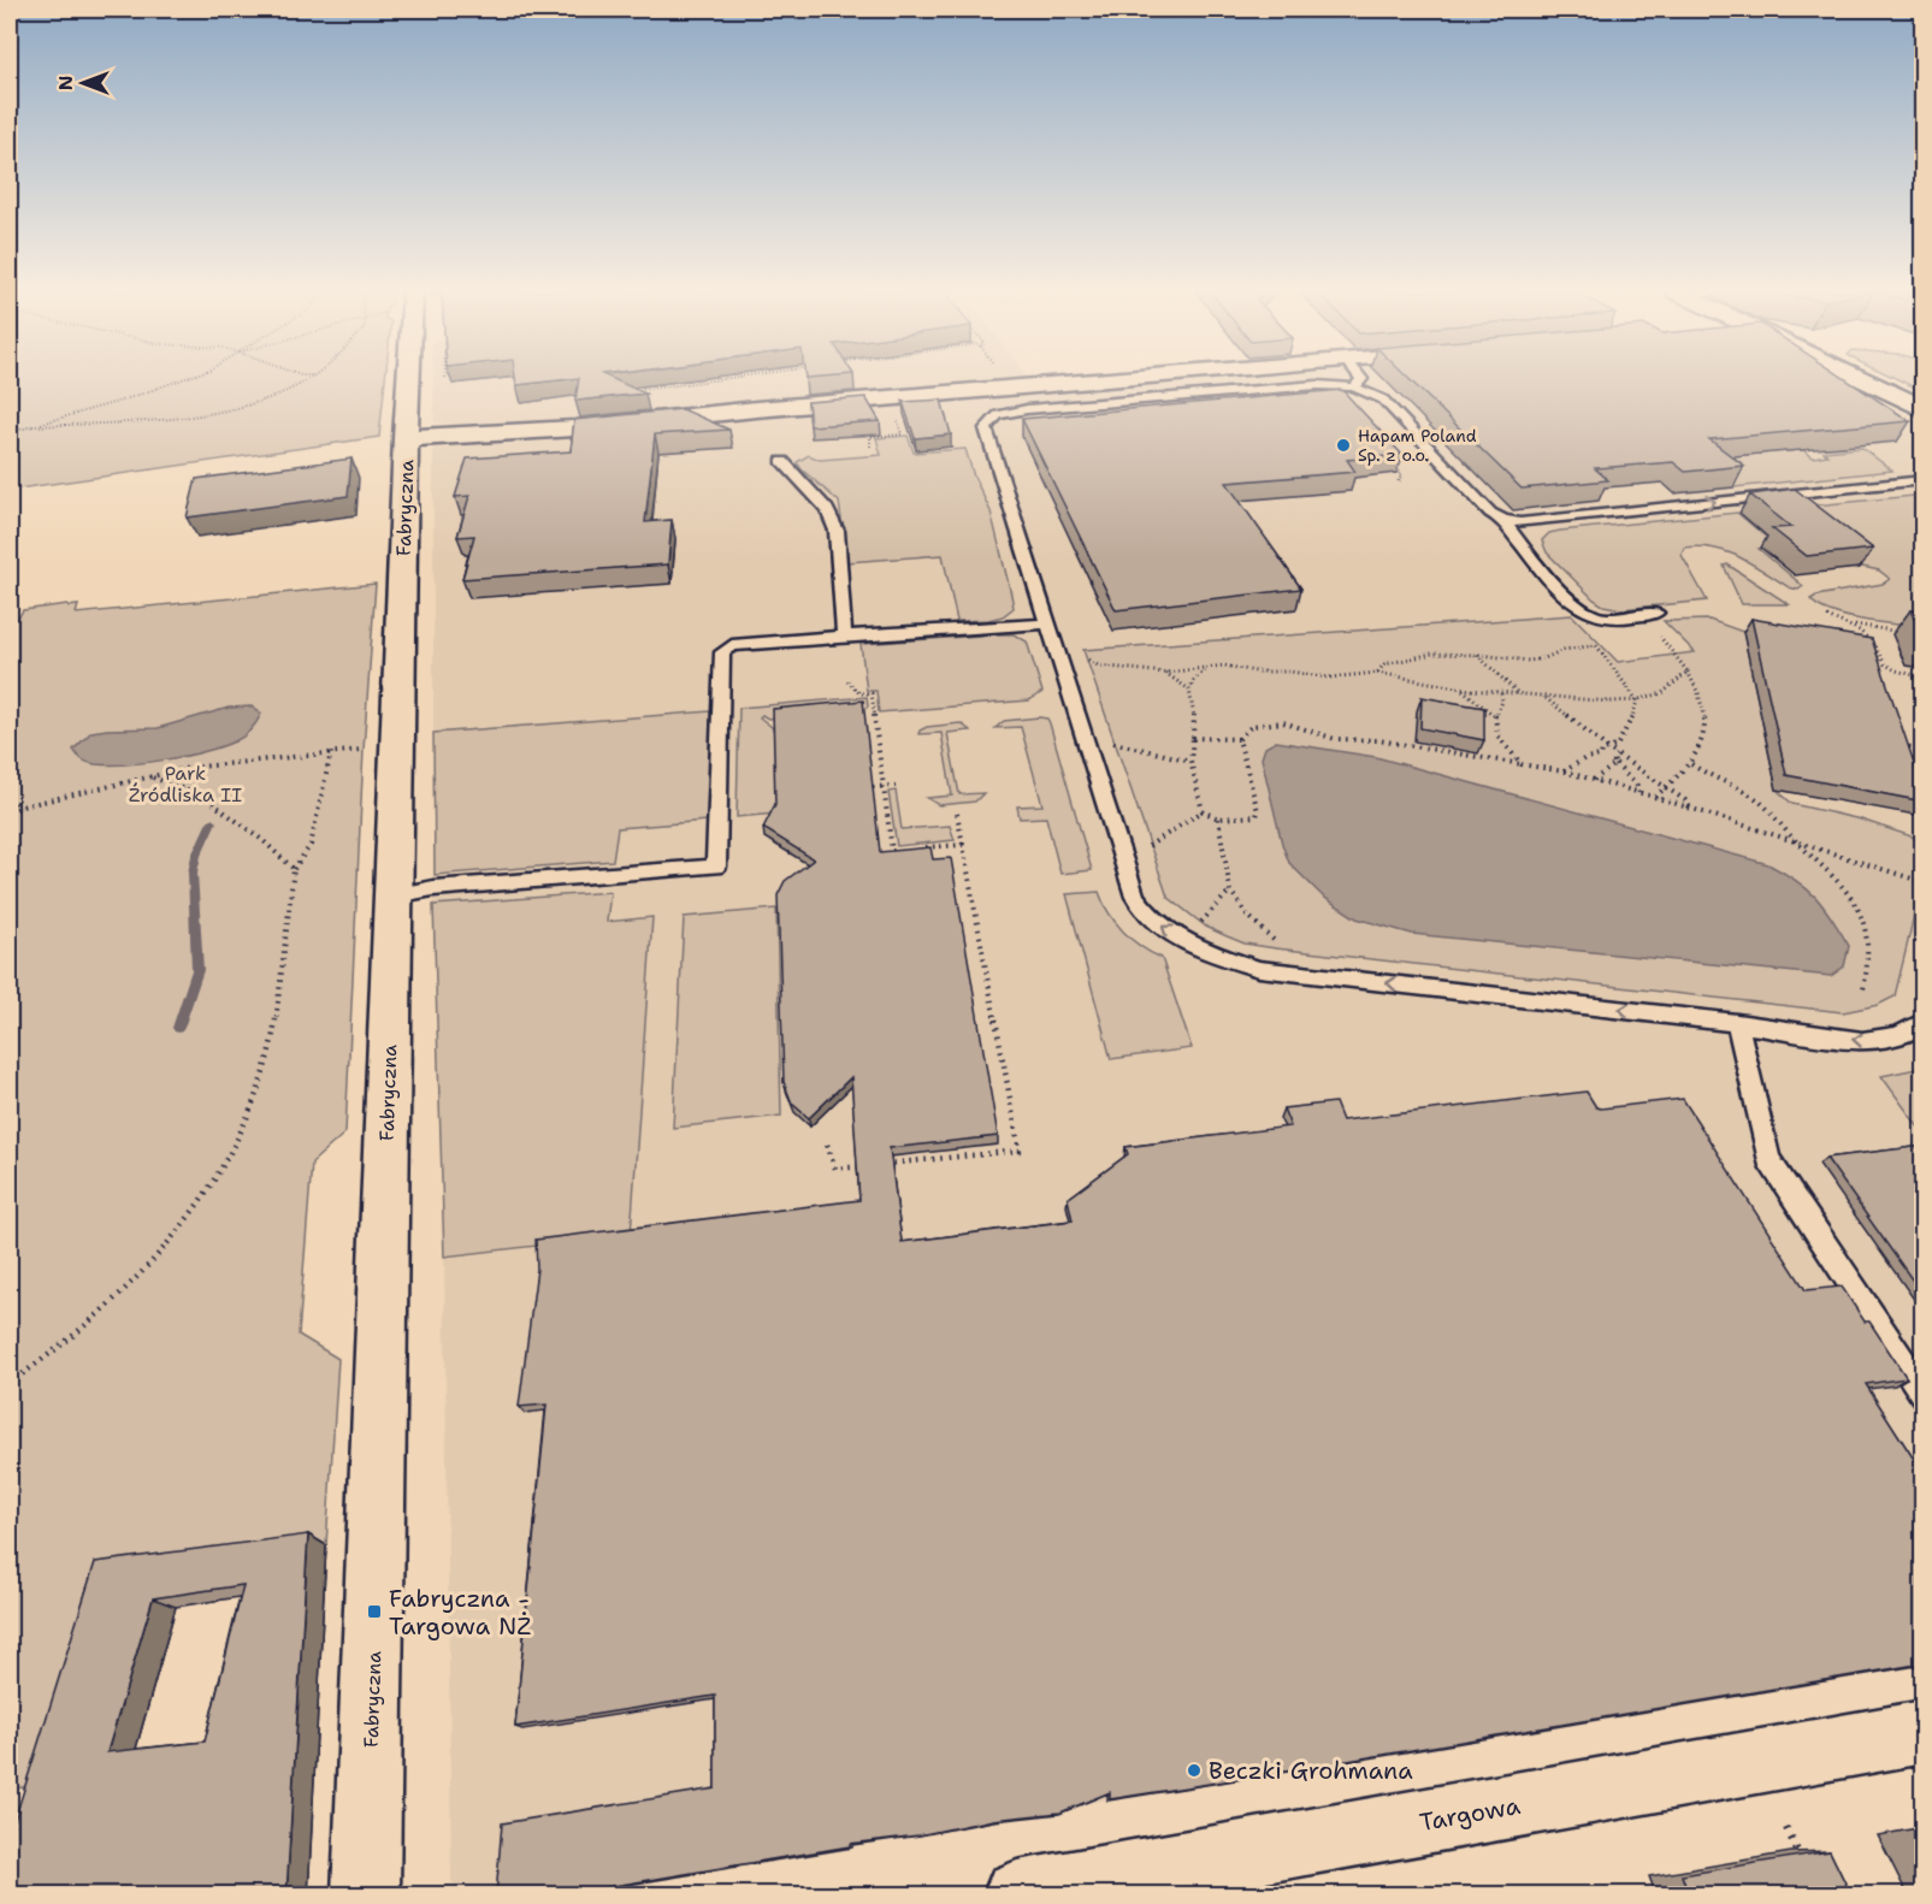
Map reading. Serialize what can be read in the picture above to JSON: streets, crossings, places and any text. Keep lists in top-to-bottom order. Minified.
{"streets":{"street":["Fabryczna","Targowa"]},"parks":["Park Źródliska II"],"places":{"other":["Hapam Poland Sp. z o.o.","Beczki Grohmana"],"transit":["Fabryczna - Targowa NŻ"]},"north":"left"}
